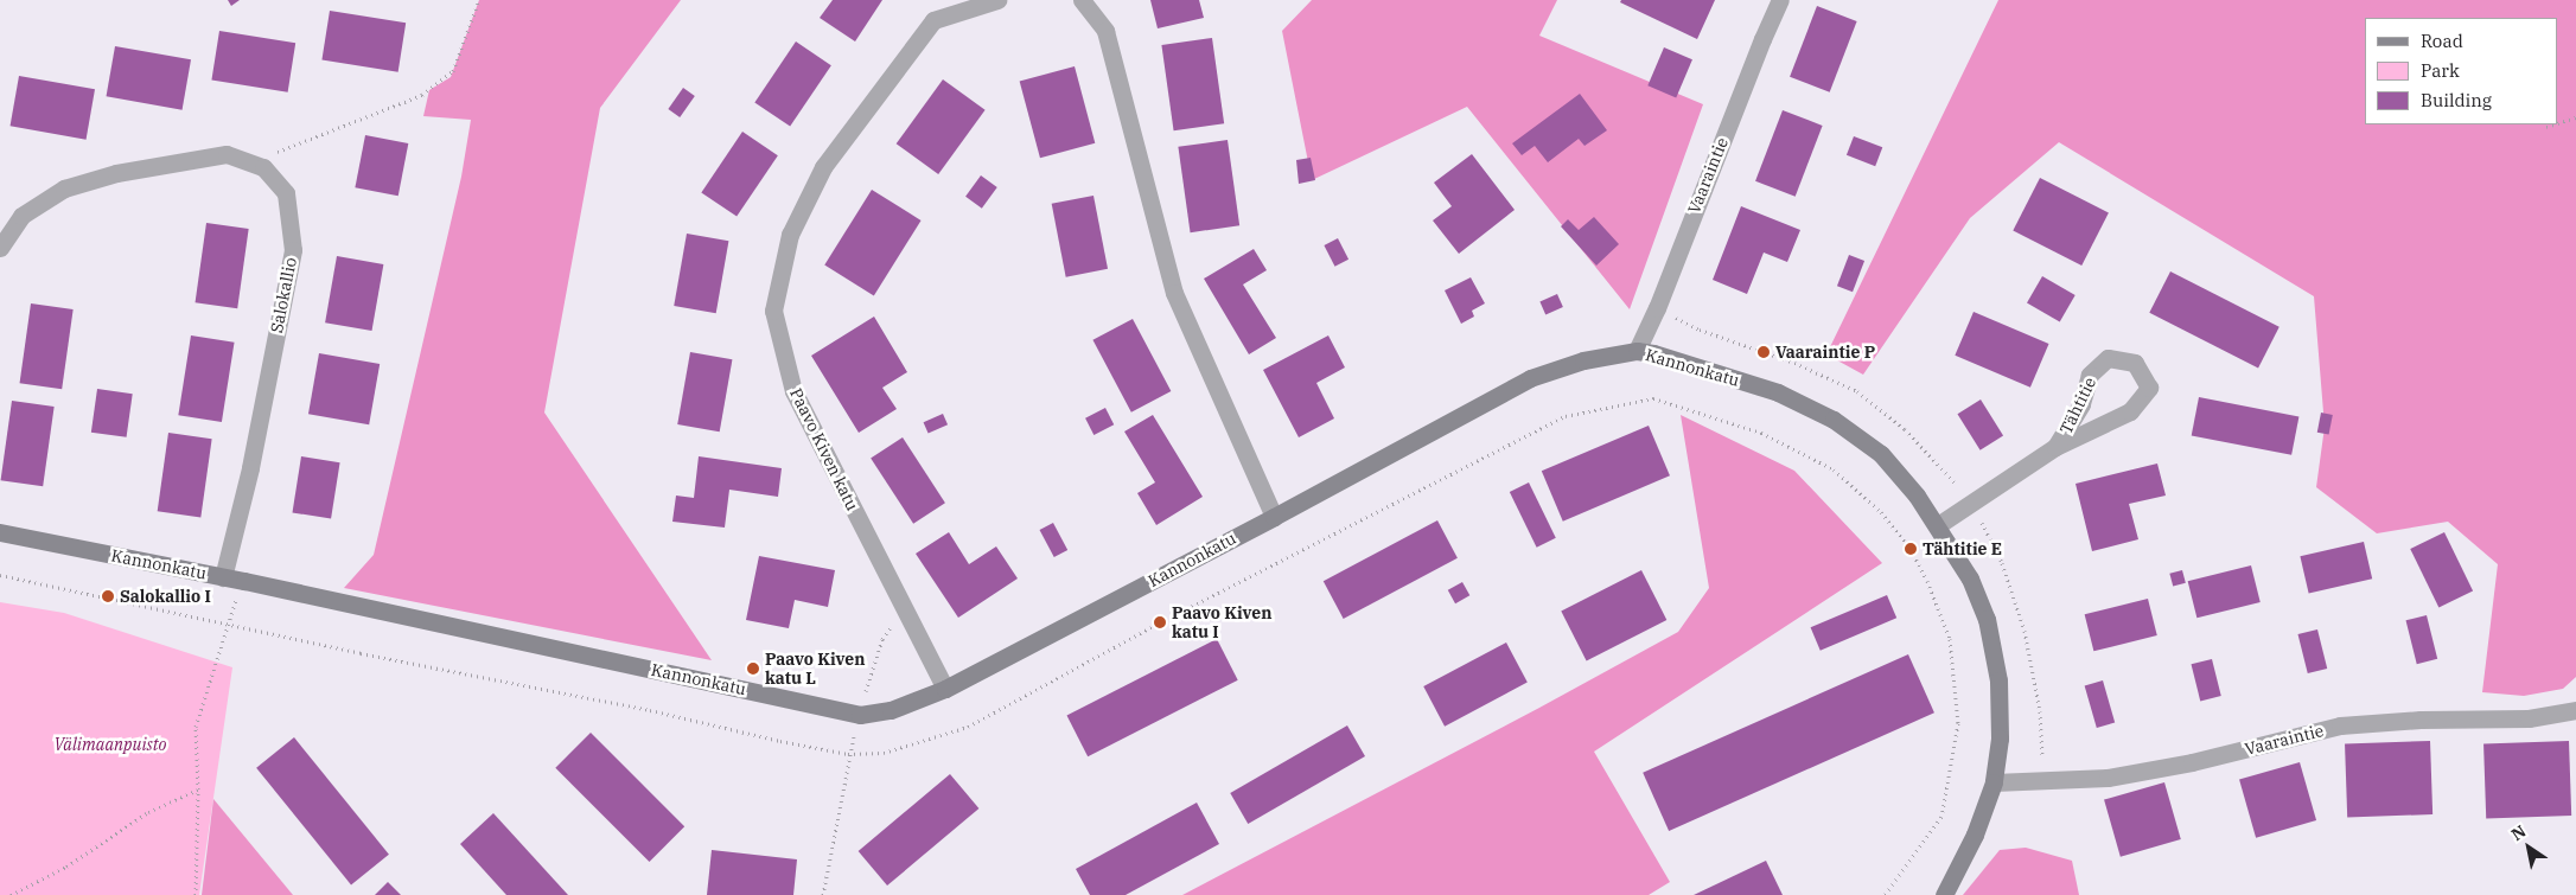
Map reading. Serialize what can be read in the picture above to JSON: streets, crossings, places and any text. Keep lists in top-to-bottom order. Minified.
{"streets":{"street":["Vaaraintie","Salokallio","Kannonkatu","Tähtitie","Paavo Kiven katu"]},"crossings":[["Vaaraintie","Kannonkatu"],["Salokallio","Kannonkatu"],["Kannonkatu","Tähtitie"],["Kannonkatu","Paavo Kiven katu"]],"parks":["Välimaanpuisto"],"places":["Vaaraintie P","Tähtitie E","Salokallio I","Paavo Kiven katu I","Paavo Kiven katu L"],"legend":["Road","Park","Building"],"north":"top left"}
